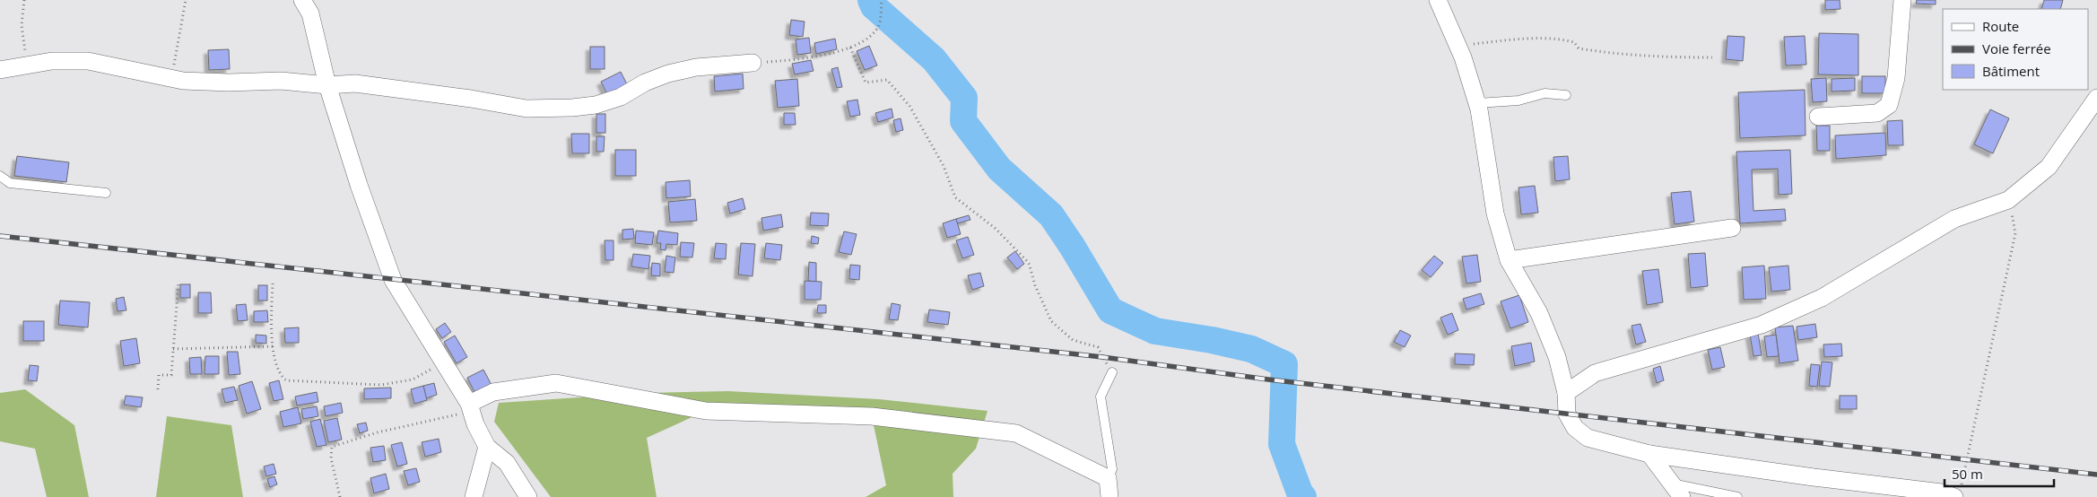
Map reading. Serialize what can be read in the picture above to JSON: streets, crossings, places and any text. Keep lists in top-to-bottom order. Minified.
{"legend":["Route","Voie ferrée","Bâtiment"],"scale_bar":"50 m"}
